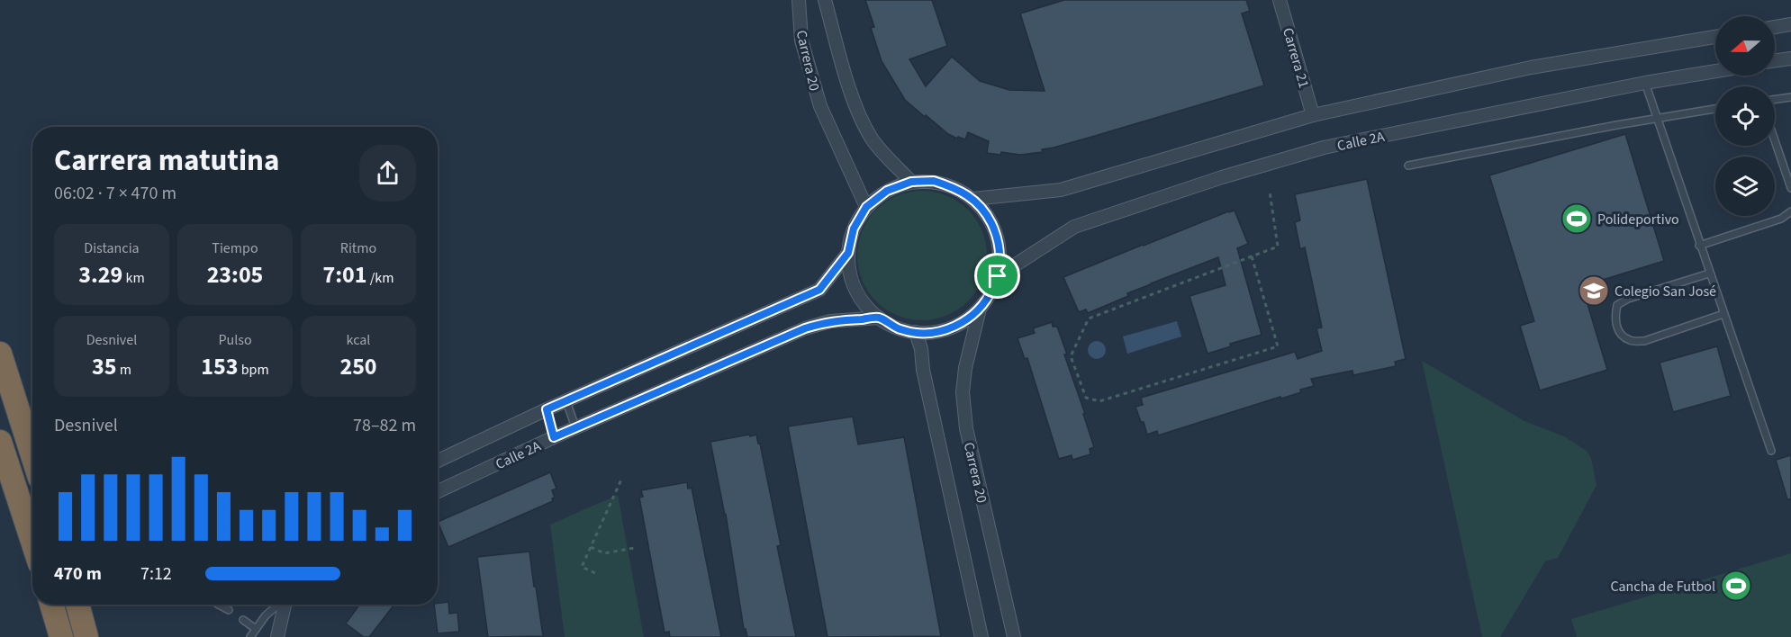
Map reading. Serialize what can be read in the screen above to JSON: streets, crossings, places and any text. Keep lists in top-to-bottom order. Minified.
{"streets":{"street":["Carrera 21","Carrera 20","Calle 2A"]},"crossings":[["Carrera 20","Calle 2A"]],"places":{"sports":["Polideportivo","Cancha de Futbol"],"school or university":["Colegio San José"]},"north":"left","page":{"heading":["Carrera matutina","06:02 · 7 × 470 m"],"stats":[["Distancia","3.29 km"],["Tiempo","23:05"],["Ritmo","7:01 /km"],["Desnivel","35 m"],["Pulso","153 bpm"],["kcal","250"]],"chart":["Desnivel","78–82 m"],"list":[{"name":"470 m","note":"7:12"}]}}
